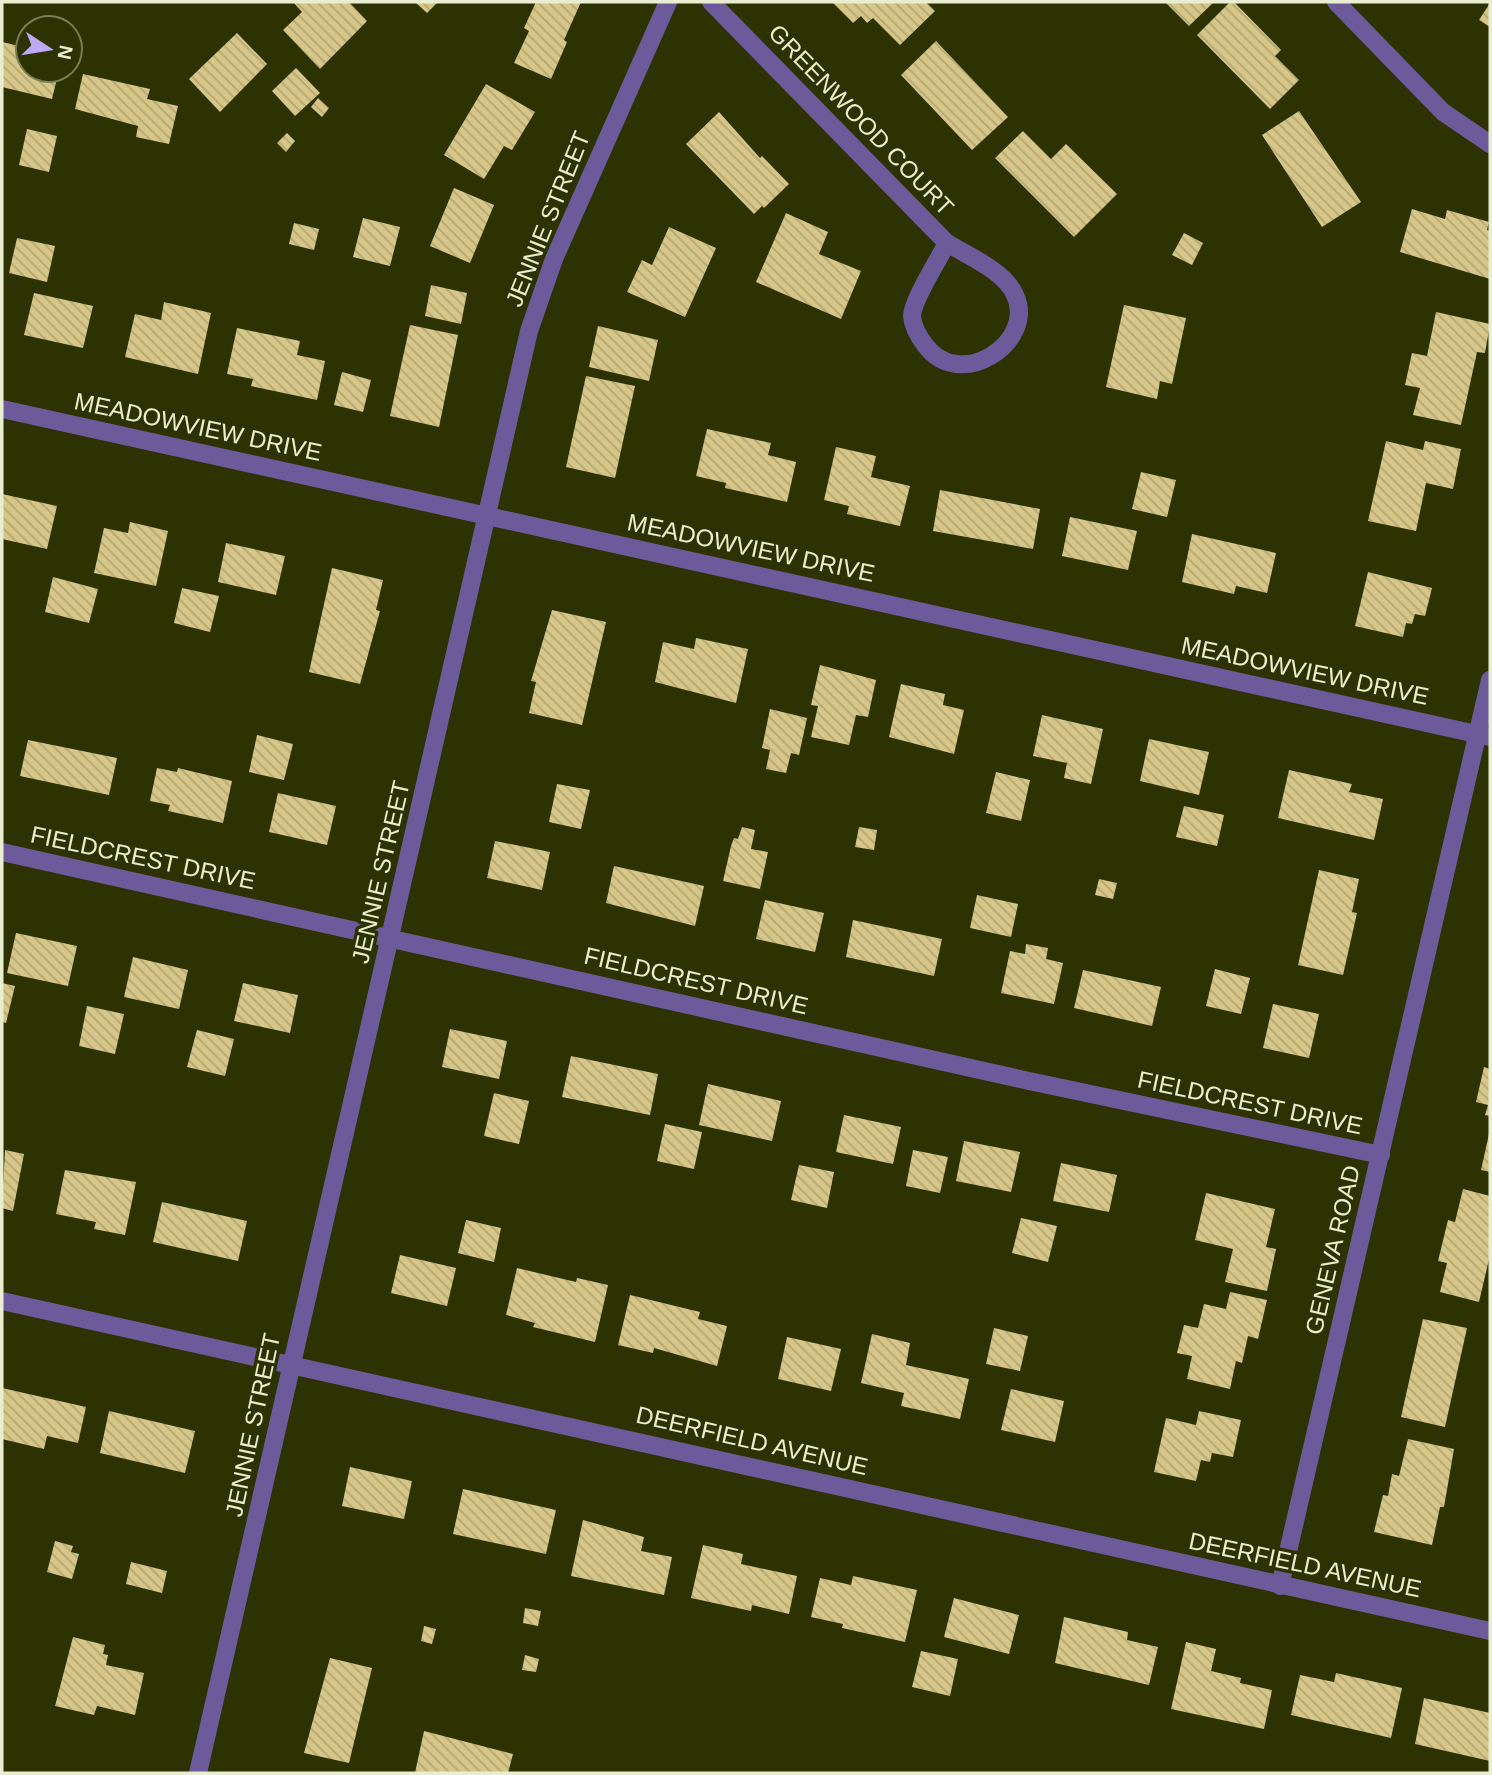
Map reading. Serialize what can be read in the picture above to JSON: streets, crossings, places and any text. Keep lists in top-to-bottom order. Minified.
{"streets":{"street":["GREENWOOD COURT","JENNIE STREET","MEADOWVIEW DRIVE","FIELDCREST DRIVE","GENEVA ROAD","DEERFIELD AVENUE"]},"crossings":[["JENNIE STREET","MEADOWVIEW DRIVE"],["JENNIE STREET","FIELDCREST DRIVE"],["JENNIE STREET","DEERFIELD AVENUE"],["MEADOWVIEW DRIVE","GENEVA ROAD"],["FIELDCREST DRIVE","GENEVA ROAD"],["GENEVA ROAD","DEERFIELD AVENUE"]],"north":"right"}
